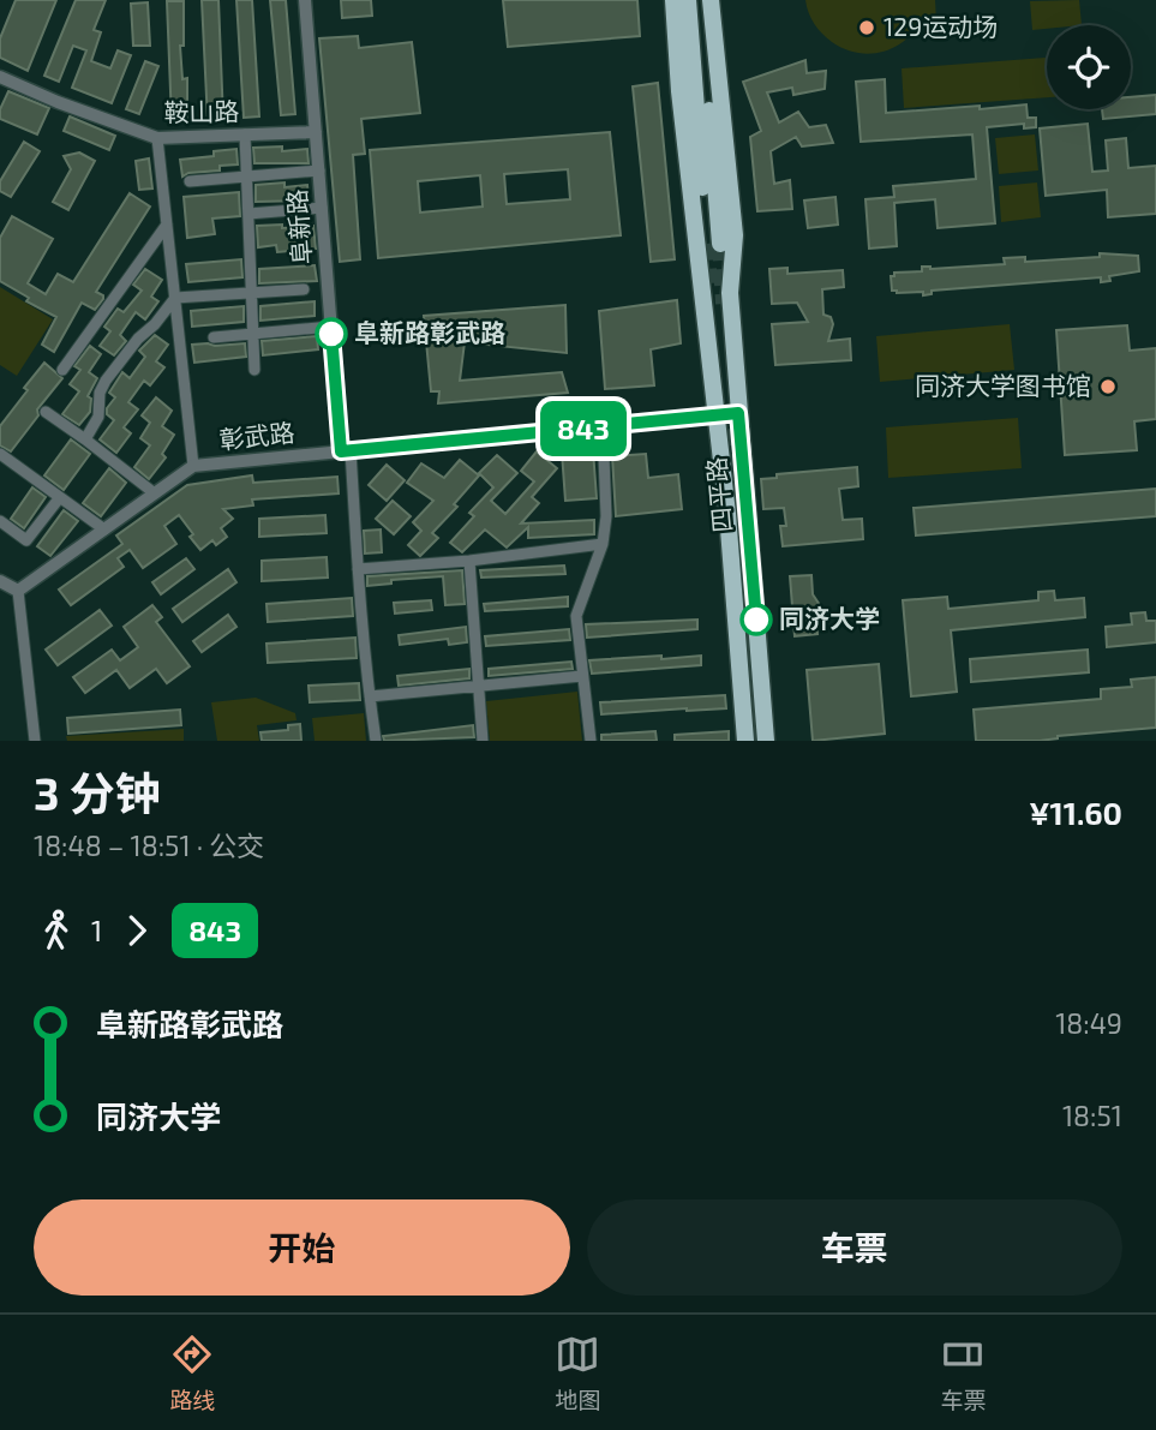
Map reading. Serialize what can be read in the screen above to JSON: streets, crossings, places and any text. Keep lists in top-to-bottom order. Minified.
{"streets":{"main road":["四平路"],"street":["鞍山路","阜新路","彰武路"]},"crossings":[["鞍山路","阜新路"],["阜新路","彰武路"],["彰武路","四平路"]],"places":["129运动场","阜新路彰武路","同济大学图书馆","同济大学"],"lines":["bus line 843"],"page":{"on_map":"843","heading":["3 分钟","18:48 – 18:51 · 公交","¥11.60"],"legs":["1","843"],"list":[{"name":"阜新路彰武路","value":"18:49"},{"name":"同济大学","value":"18:51"}],"buttons":["开始","车票"],"tabs":["路线","地图","车票"]}}
